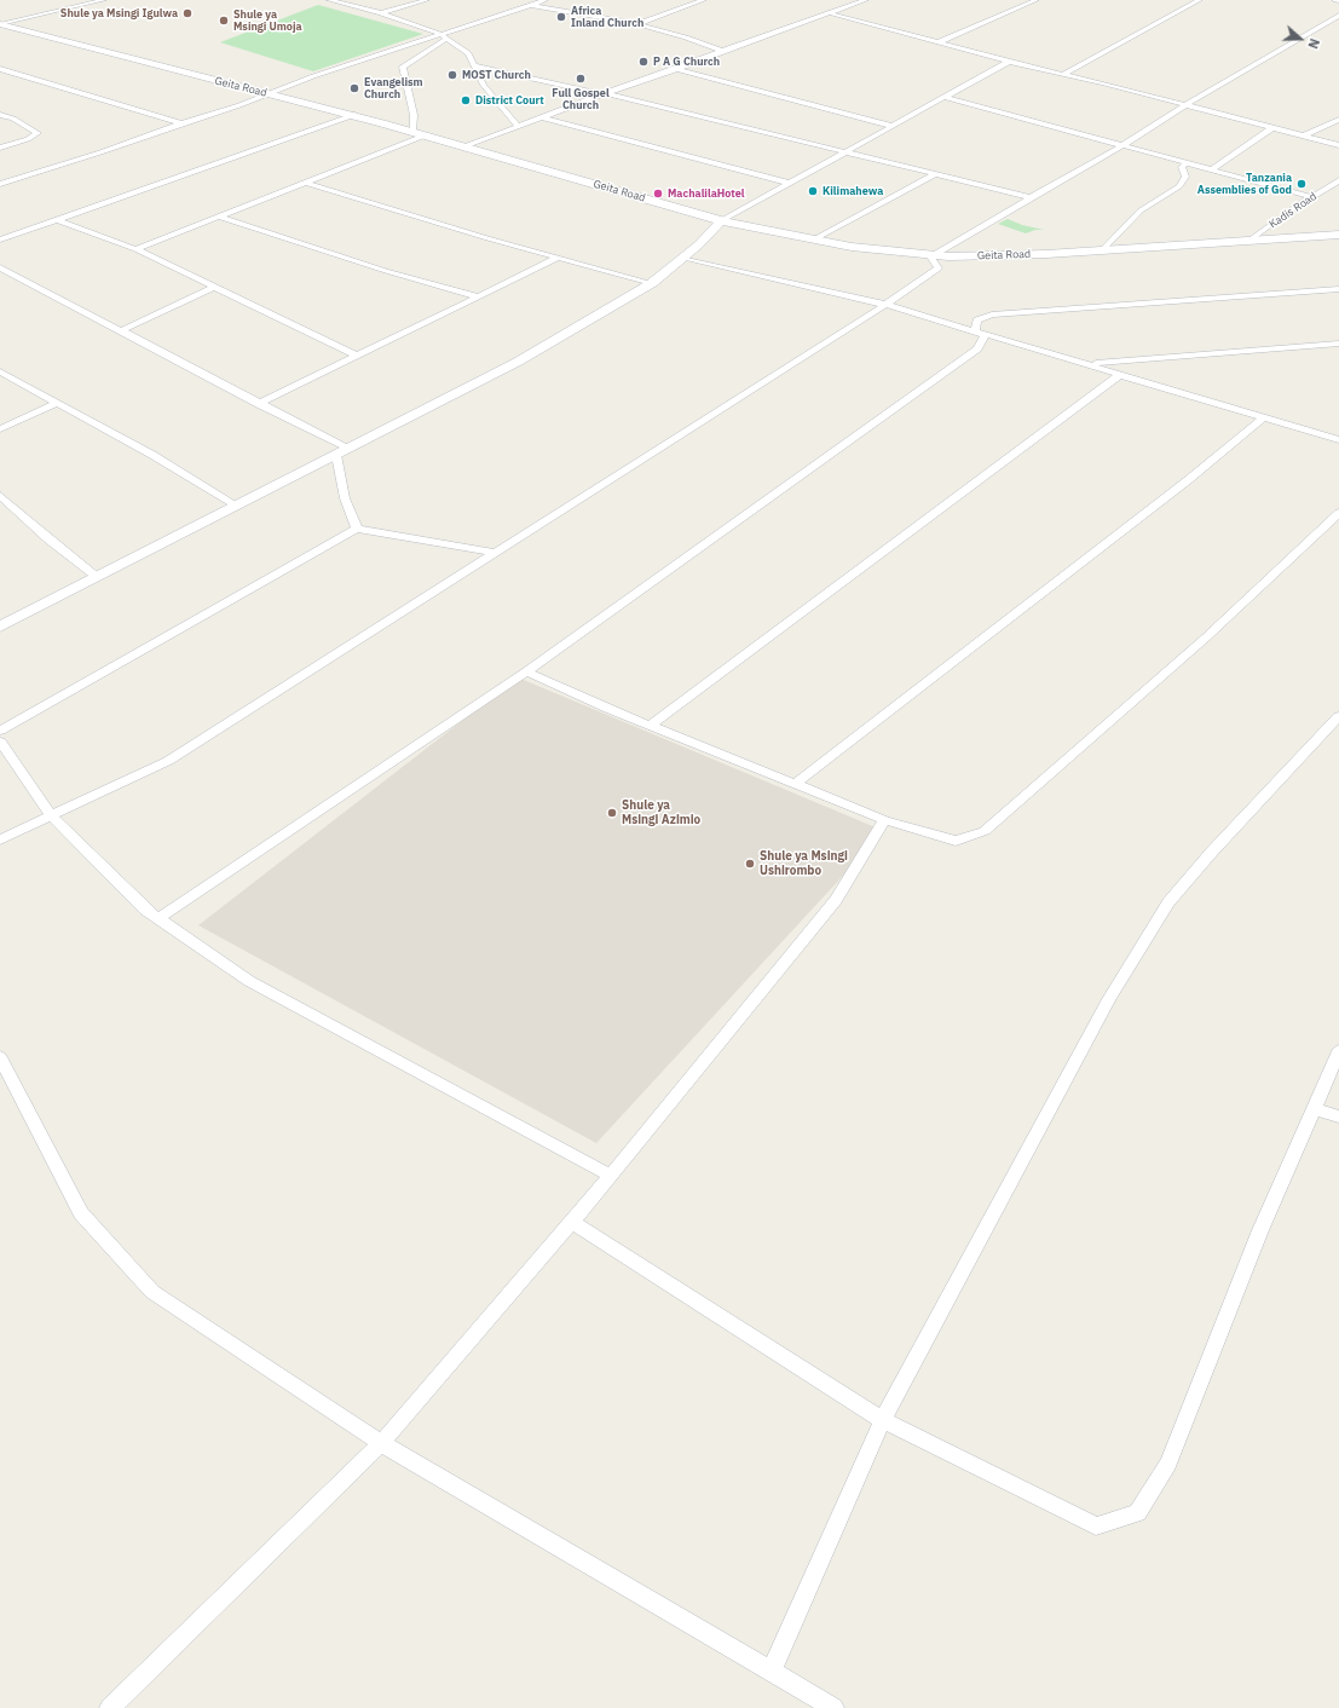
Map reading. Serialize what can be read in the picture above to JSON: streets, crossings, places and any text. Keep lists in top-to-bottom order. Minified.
{"streets":{"main road":["Geita Road"],"street":["Kadis Road"]},"crossings":[["Geita Road","Kadis Road"]],"places":["Shule ya Msingi Igulwa","Africa Inland Church","Shule ya Msingi Umoja","P A G Church","MOST Church","Full Gospel Church","Evangelism Church","District Court","Tanzania Assemblies of God","Kilimahewa","MachalilaHotel","Shule ya Msingi Azimio","Shule ya Msingi Ushirombo"],"north":"right"}
